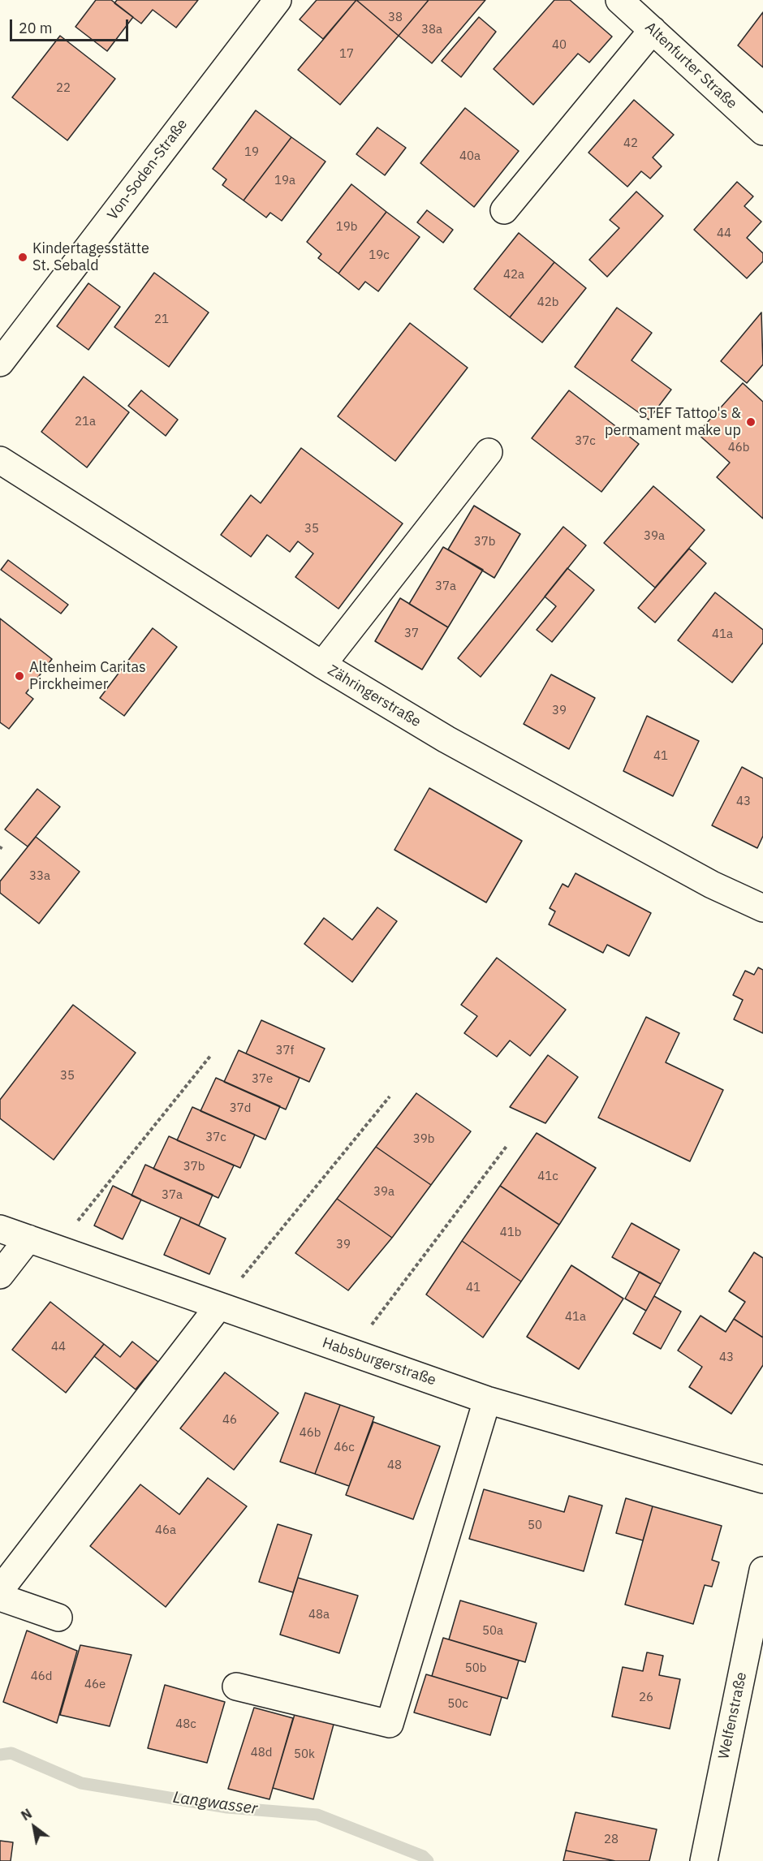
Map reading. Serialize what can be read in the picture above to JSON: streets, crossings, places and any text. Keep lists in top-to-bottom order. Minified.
{"streets":{"street":["Altenfurter Straße","Von-Soden-Straße","Zähringerstraße","Habsburgerstraße","Welfenstraße"]},"water":["Langwasser"],"places":["Kindertagesstätte St. Sebald","STEF Tattoo's & permament make up","Altenheim Caritas Pirckheimer"],"house_numbers":["38","38a","40","17","22","42","19","40a","19a","19b","44","19c","42a","42b","21","21a","37c","46b","35","39a","37b","37a","37","41a","39","41","43","33a","37f","35","37e","37d","37c","39b","37b","41c","39a","37a","41b","39","41","41a","44","43","46","46b","46c","48","50","46a","48a","50a","50b","46d","46e","26","50c","48c","48d","50k","28"],"scale_bar":"20 m","north":"top left"}
